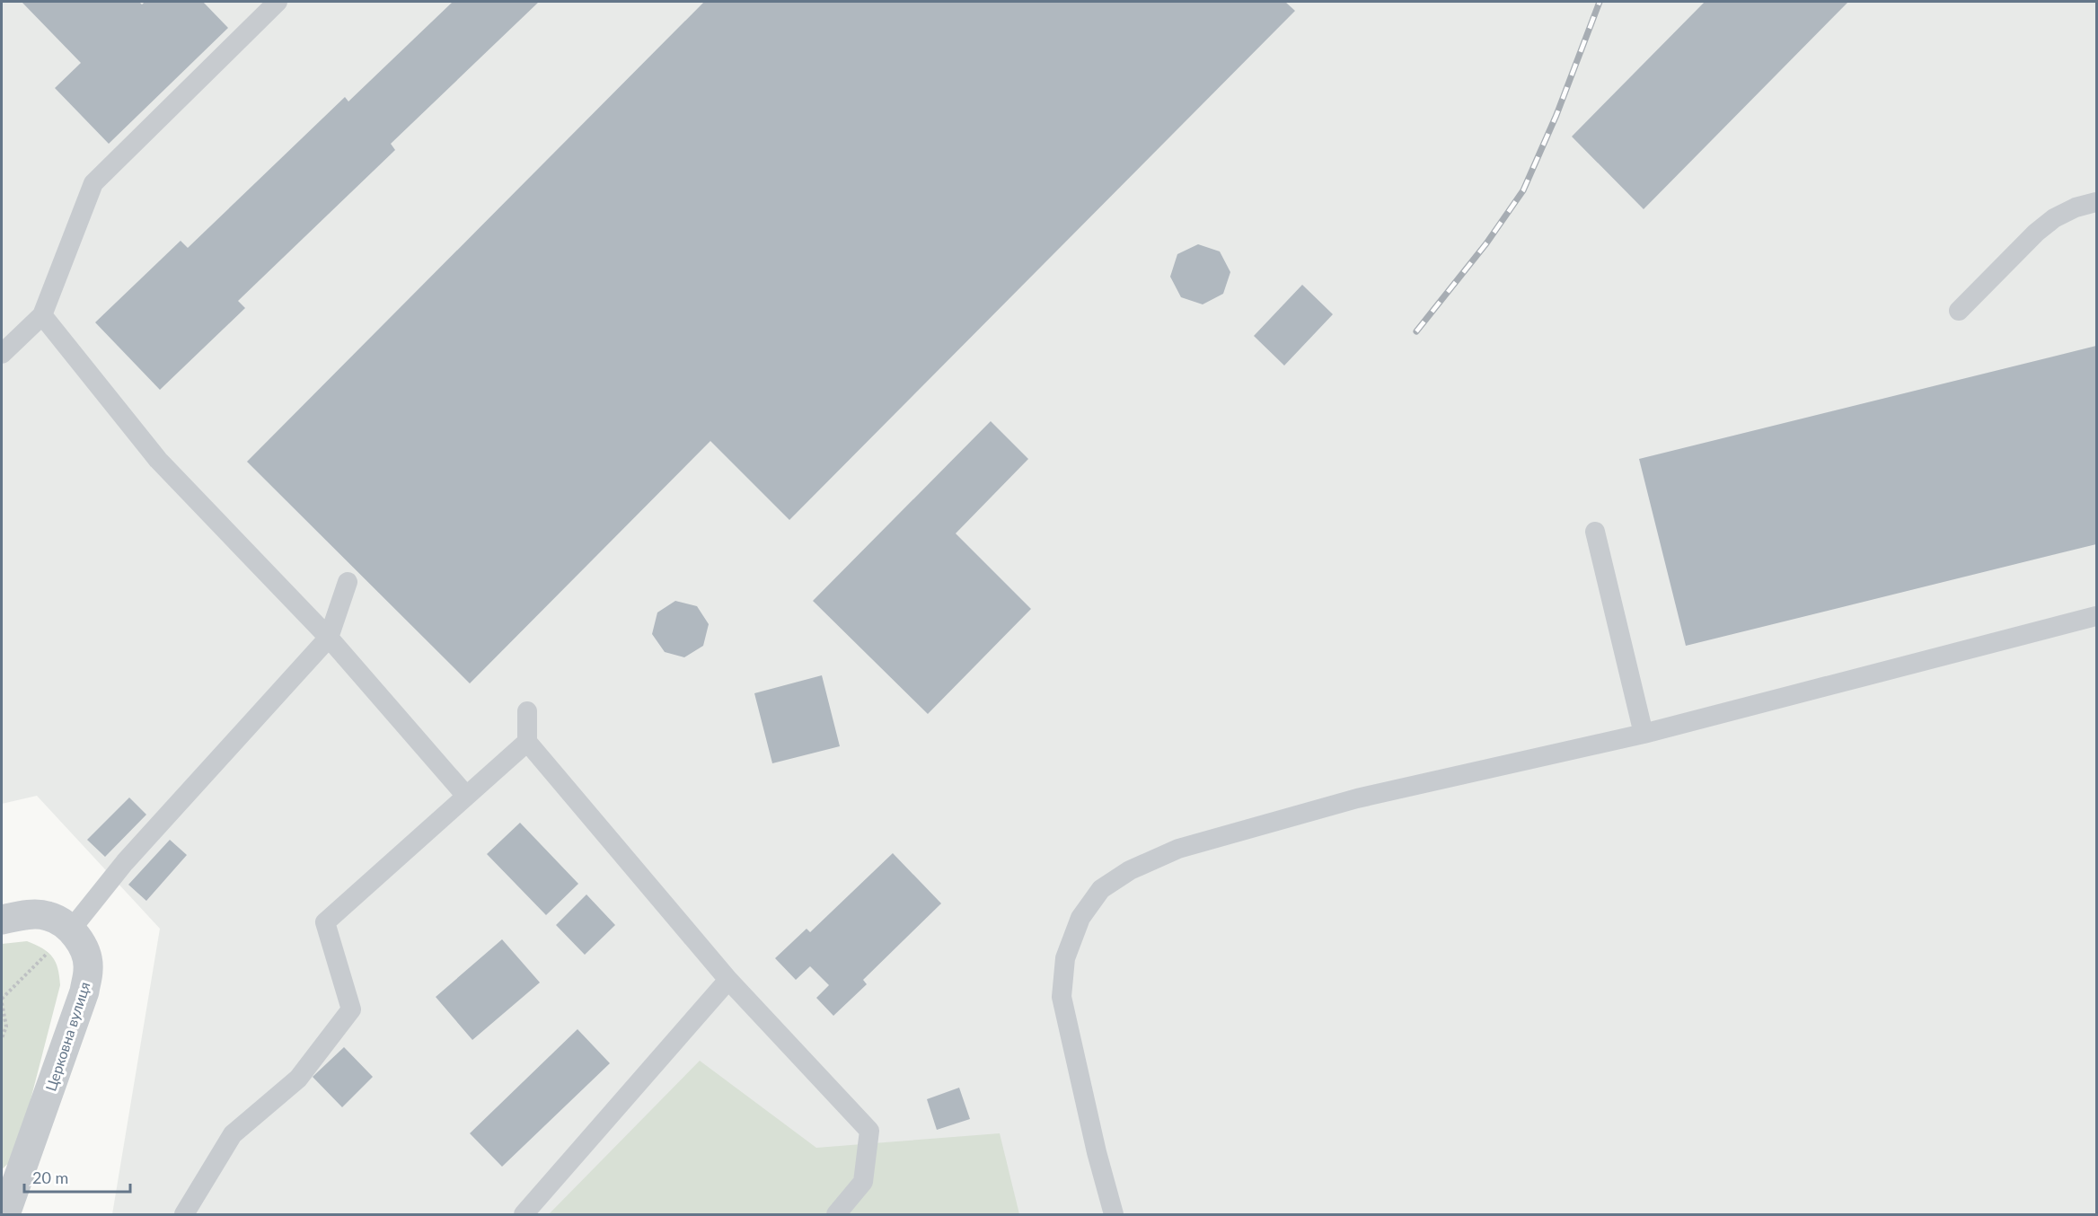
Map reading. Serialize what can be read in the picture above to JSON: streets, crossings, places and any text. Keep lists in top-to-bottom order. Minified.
{"streets":{"street":["Церковна вулиця"]},"scale_bar":"20 m"}
